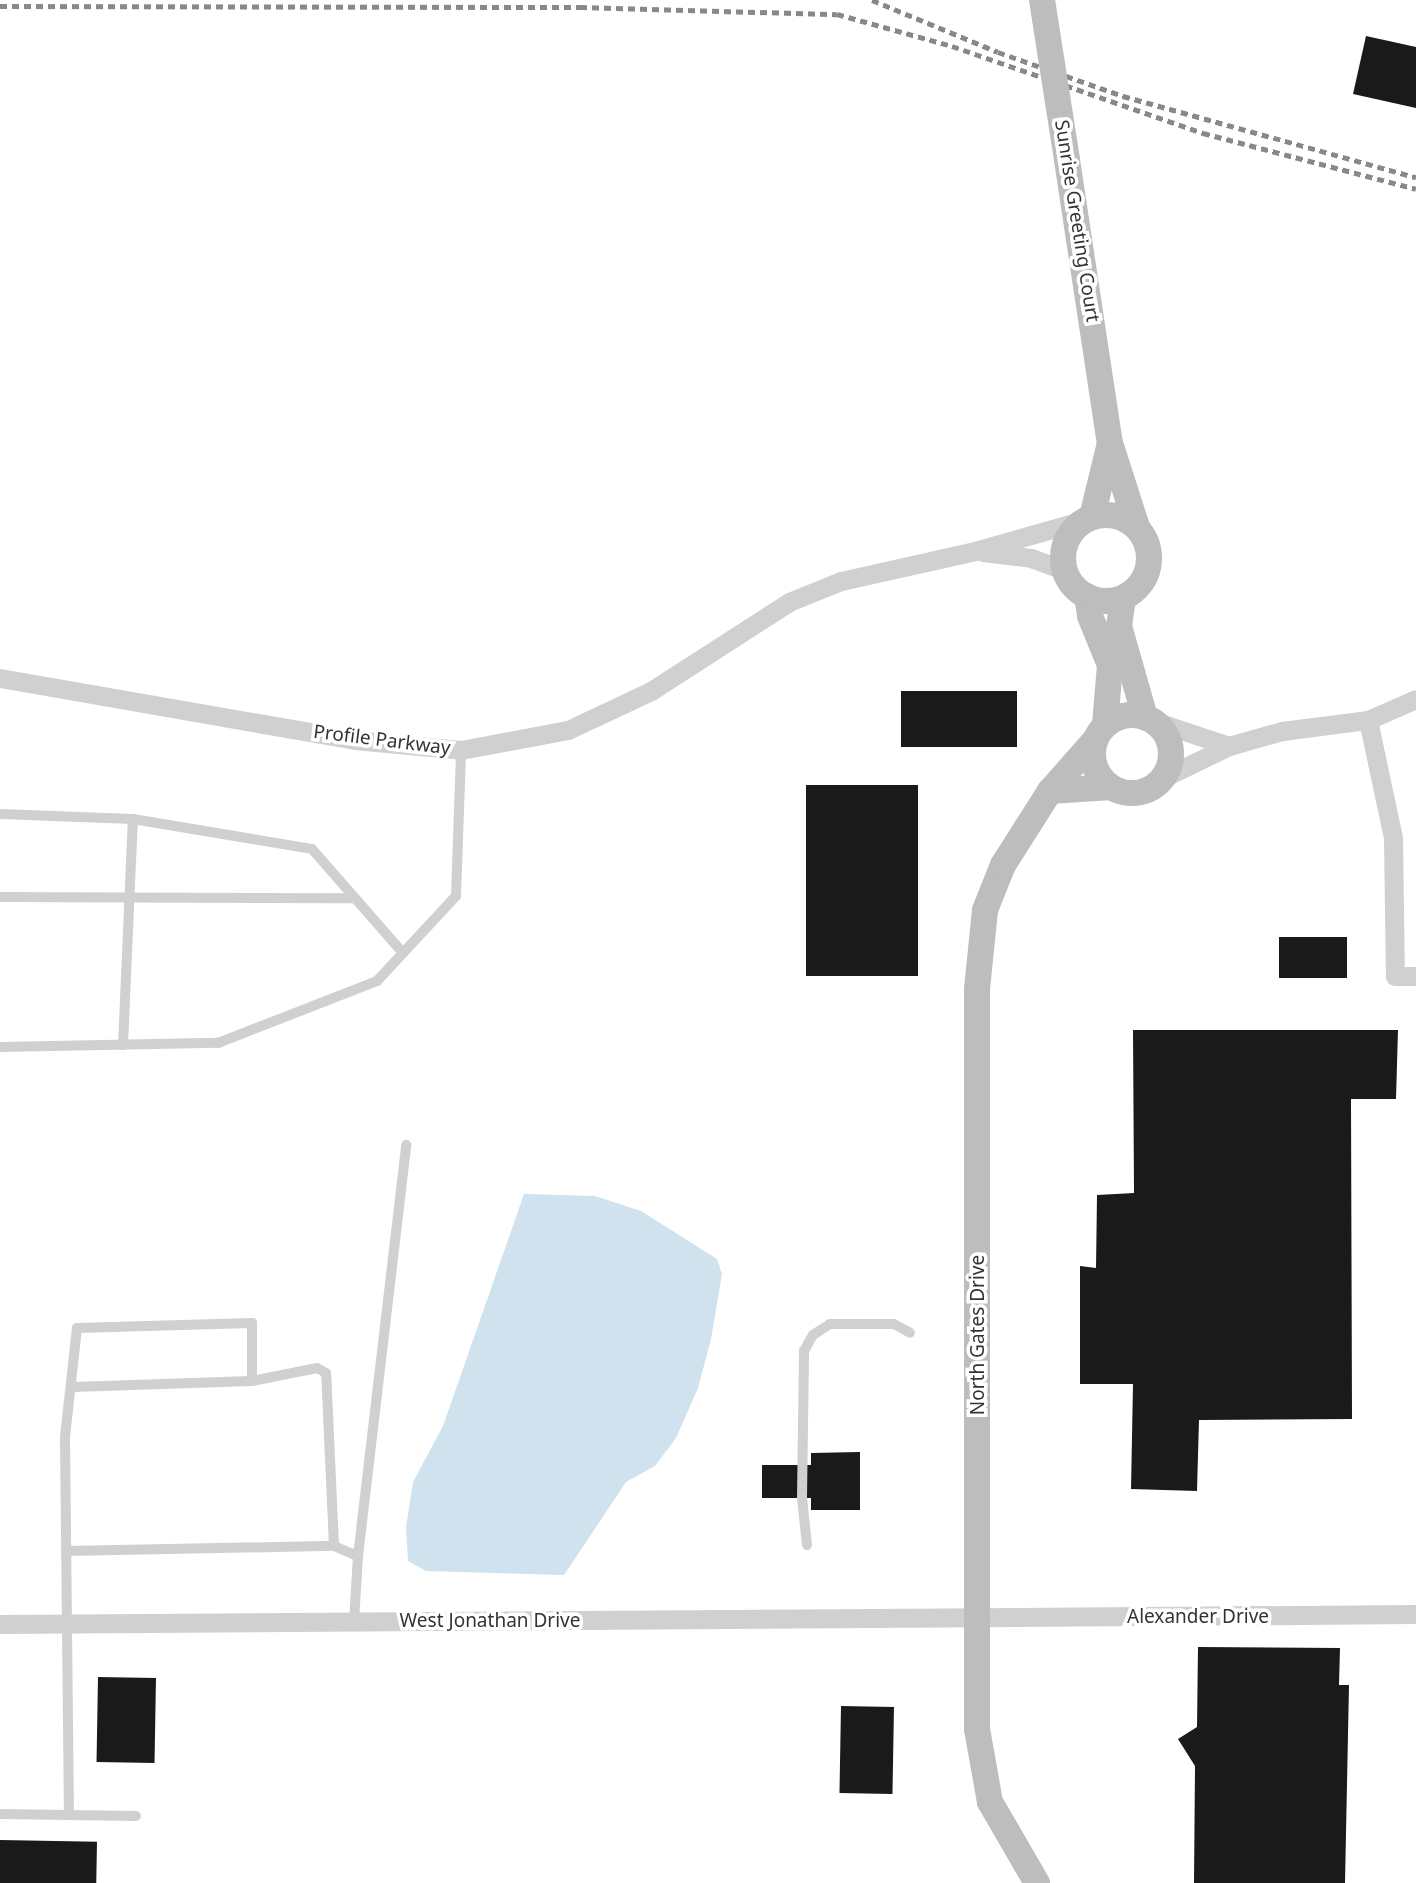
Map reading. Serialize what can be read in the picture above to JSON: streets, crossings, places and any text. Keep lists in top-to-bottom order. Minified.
{"streets":{"street":["Sunrise Greeting Court","Profile Parkway","North Gates Drive","Alexander Drive","West Jonathan Drive"]},"crossings":[["Sunrise Greeting Court","Profile Parkway"],["North Gates Drive","Alexander Drive"],["North Gates Drive","West Jonathan Drive"],["Alexander Drive","West Jonathan Drive"]]}
